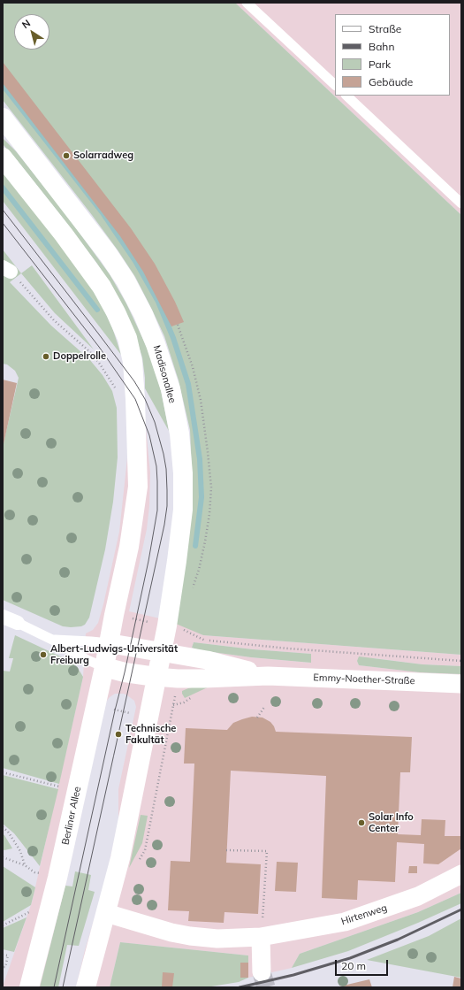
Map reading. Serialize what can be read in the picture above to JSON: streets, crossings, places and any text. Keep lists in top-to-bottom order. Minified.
{"streets":{"main road":["Madisonallee","Berliner Allee"],"street":["Emmy-Noether-Straße","Hirtenweg"]},"crossings":[["Madisonallee","Emmy-Noether-Straße"]],"places":["Solarradweg","Doppelrolle","Albert-Ludwigs-Universität Freiburg","Technische Fakultät","Solar Info Center"],"legend":["Straße","Bahn","Park","Gebäude"],"scale_bar":"20 m","north":"top left"}
